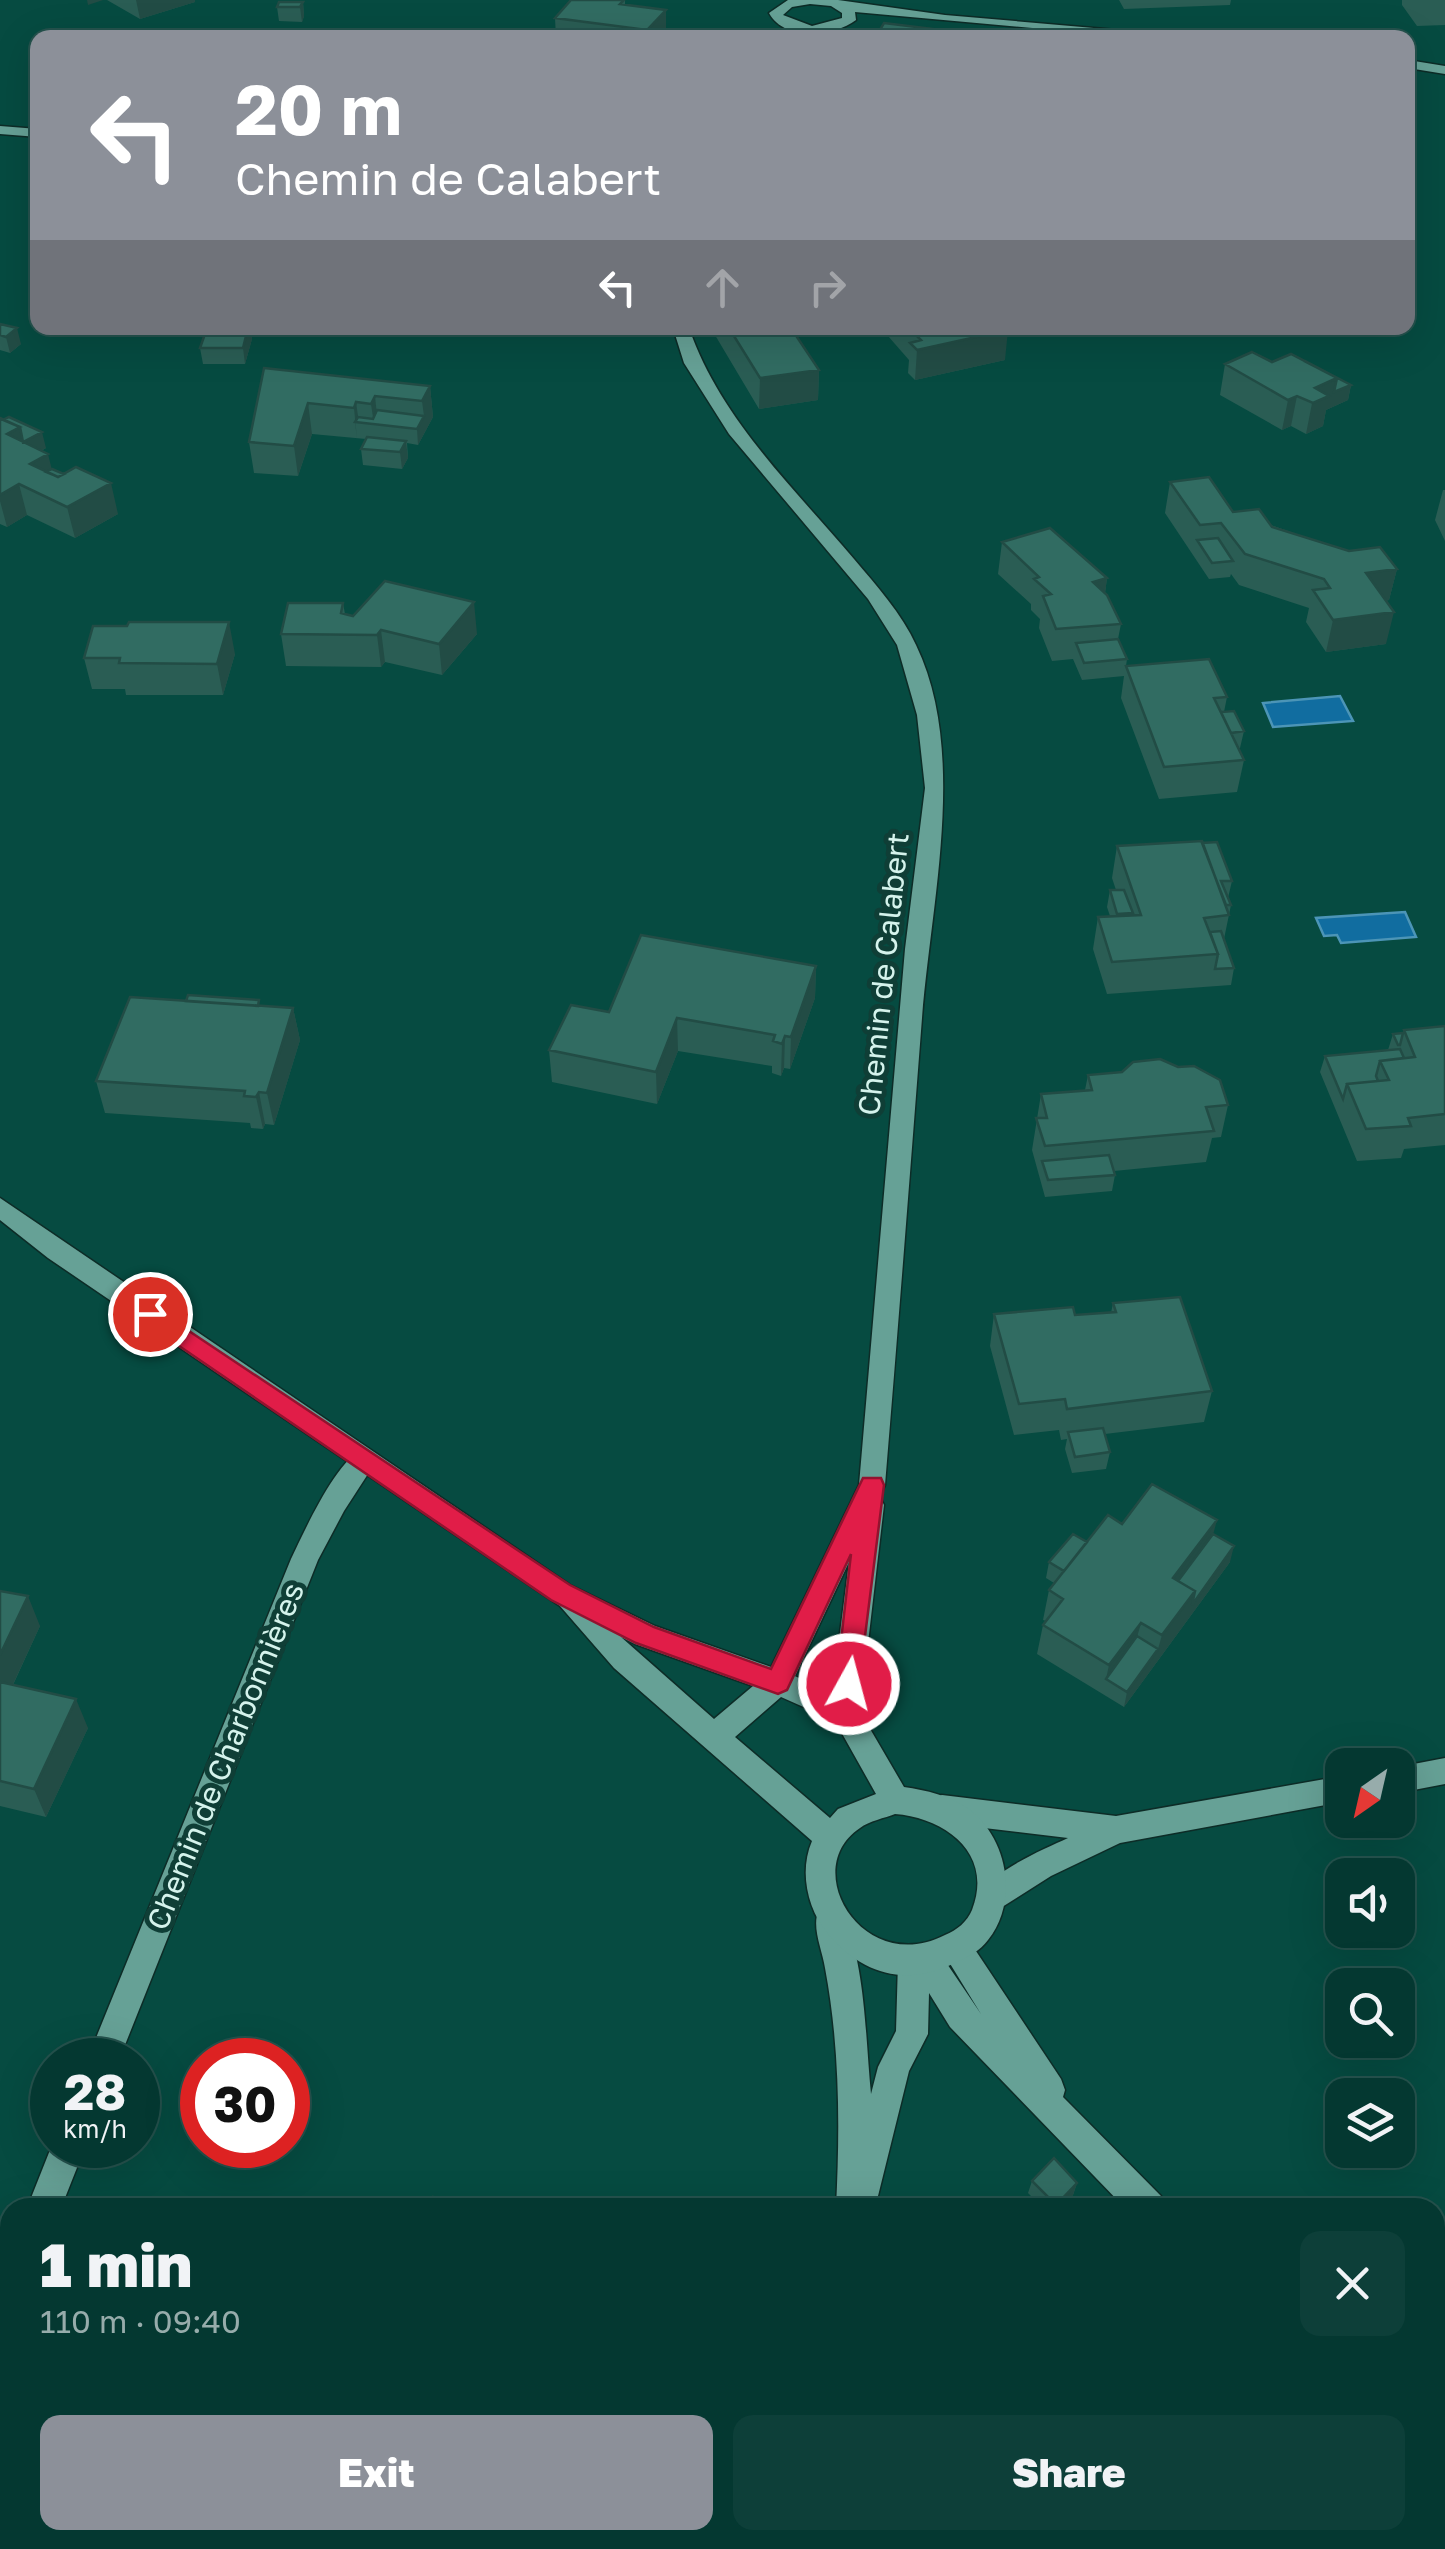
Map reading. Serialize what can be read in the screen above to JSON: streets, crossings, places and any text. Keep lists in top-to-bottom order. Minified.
{"streets":{"street":["Chemin de Calabert","Chemin de Charbonnières"]},"north":"bottom left","page":{"turn":["20 m","Chemin de Calabert"],"speed":"28 km/h","limit":"30","heading":["1 min","110 m · 09:40"],"buttons":["Exit","Share"]}}
